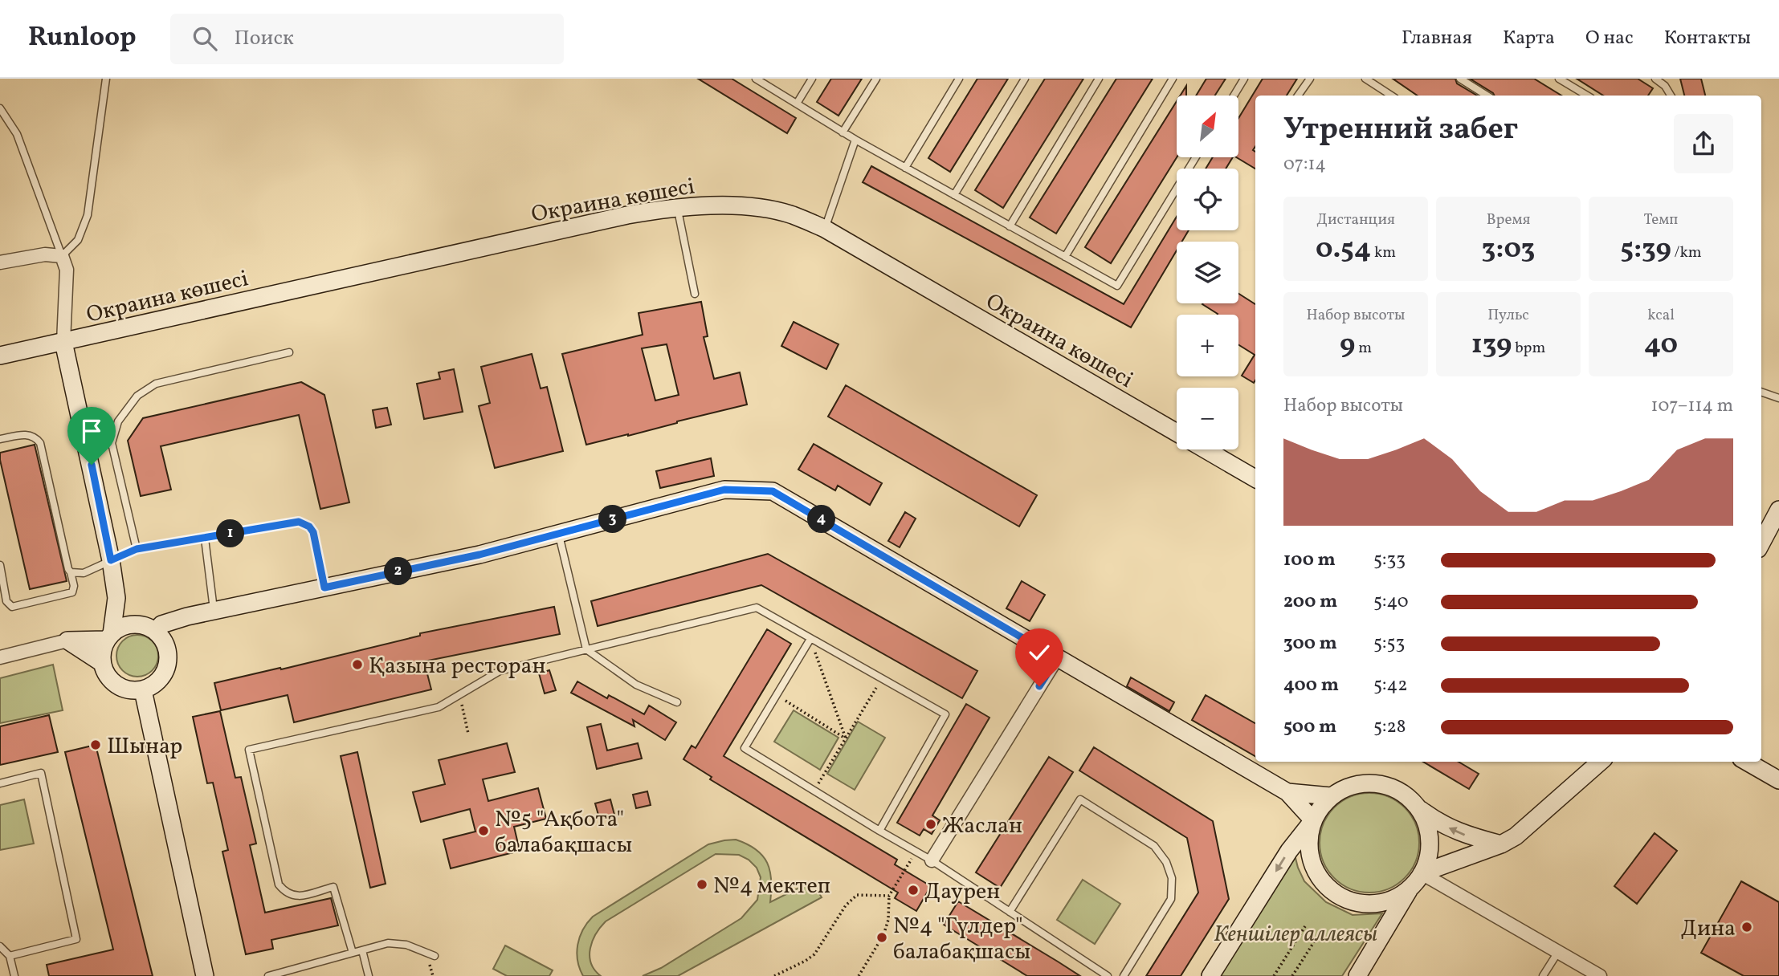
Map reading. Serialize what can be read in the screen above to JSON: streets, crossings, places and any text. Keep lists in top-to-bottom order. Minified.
{"streets":{"street":["Окраина көшесі"]},"parks":["Кеншілер аллеясы"],"places":["Қазына ресторан","Шынар","Жаслан","№5 \"Ақбота\" балабақшасы","№4 мектеп","Даурен","Дина","№4 \"Гүлдер\" балабақшасы"],"north":"top right","page":{"header":"Runloop","search":"Поиск","nav":["Главная","Карта","О нас","Контакты"],"map_buttons":["+","−"],"heading":["Утренний забег","07:14"],"stats":[["Дистанция","0.54 km"],["Время","3:03"],["Темп","5:39 /km"],["Набор высоты","9 m"],["Пульс","139 bpm"],["kcal","40"]],"chart":["Набор высоты","107–114 m"],"pins":["3","4","1","2"],"list":[{"name":"100 m","note":"5:33"},{"name":"200 m","note":"5:40"},{"name":"300 m","note":"5:53"},{"name":"400 m","note":"5:42"},{"name":"500 m","note":"5:28"}]}}
